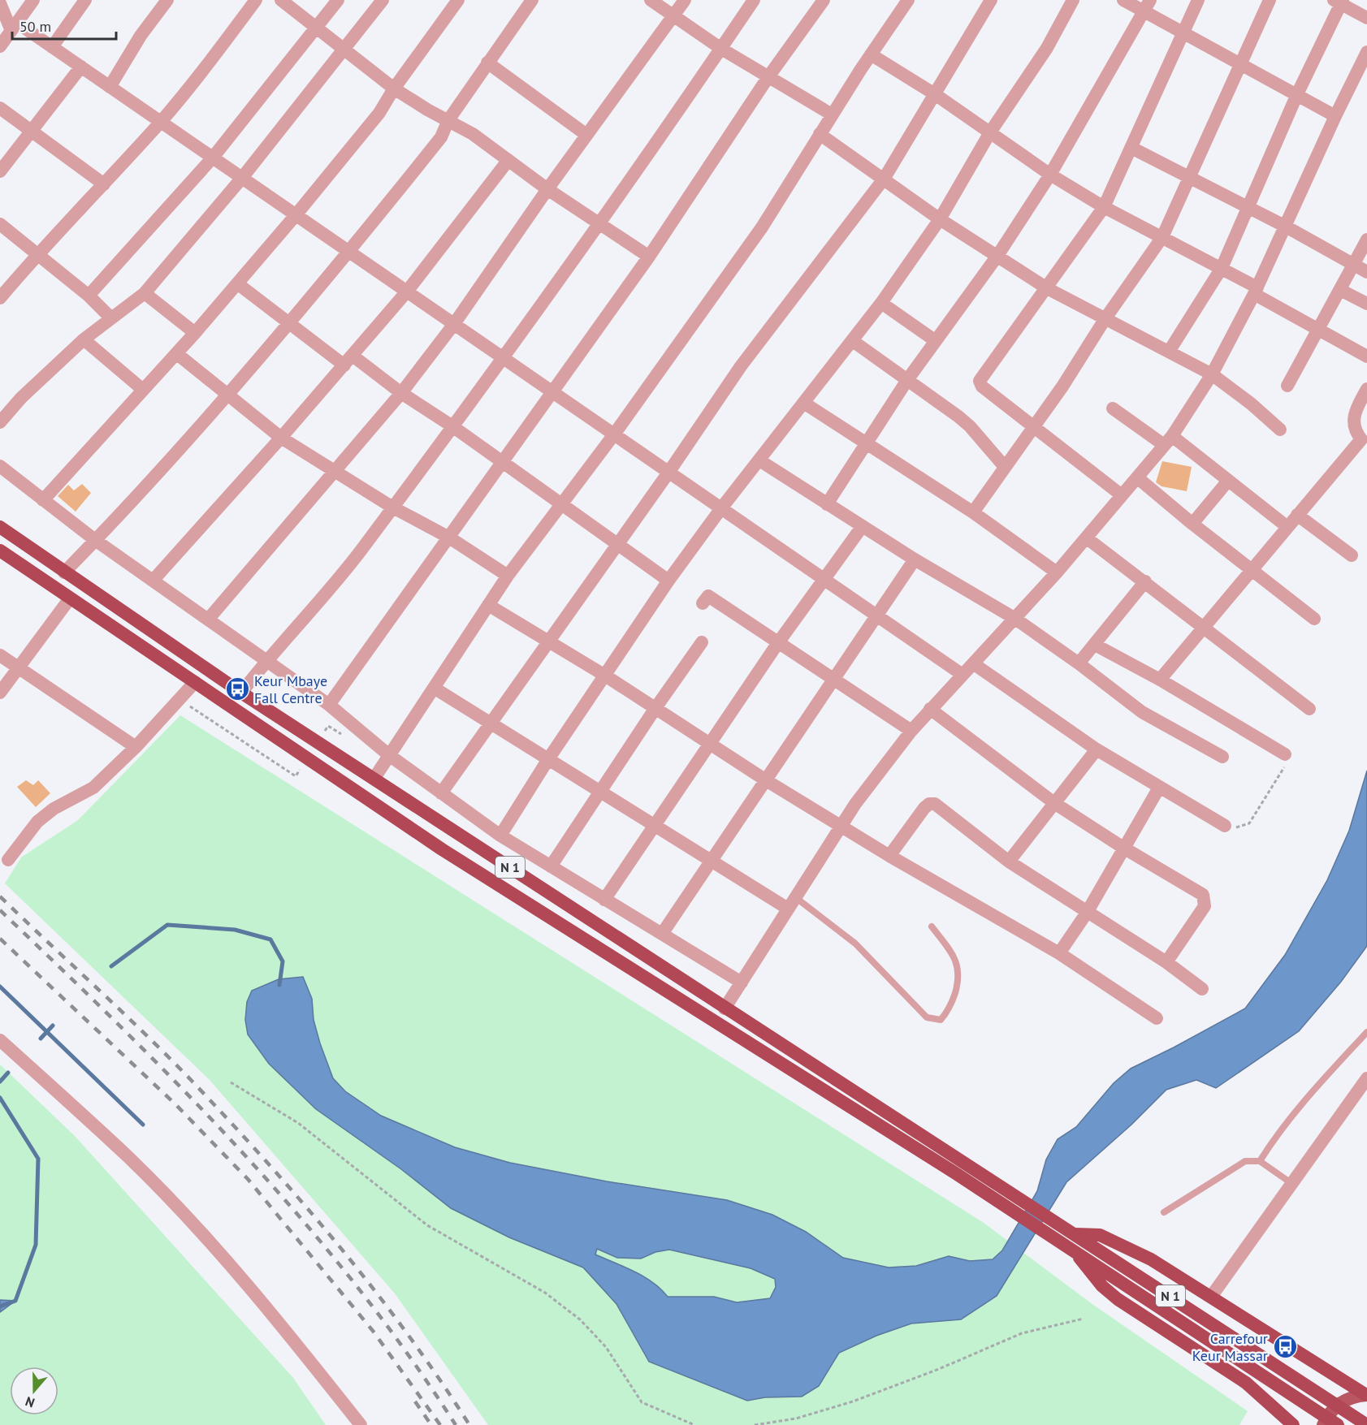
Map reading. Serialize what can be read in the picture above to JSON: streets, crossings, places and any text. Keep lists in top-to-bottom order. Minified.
{"streets":{"highway":["N 1"]},"places":{"bus stop":["Keur Mbaye Fall Centre","Carrefour Keur Massar"]},"scale_bar":"50 m","north":"bottom"}
